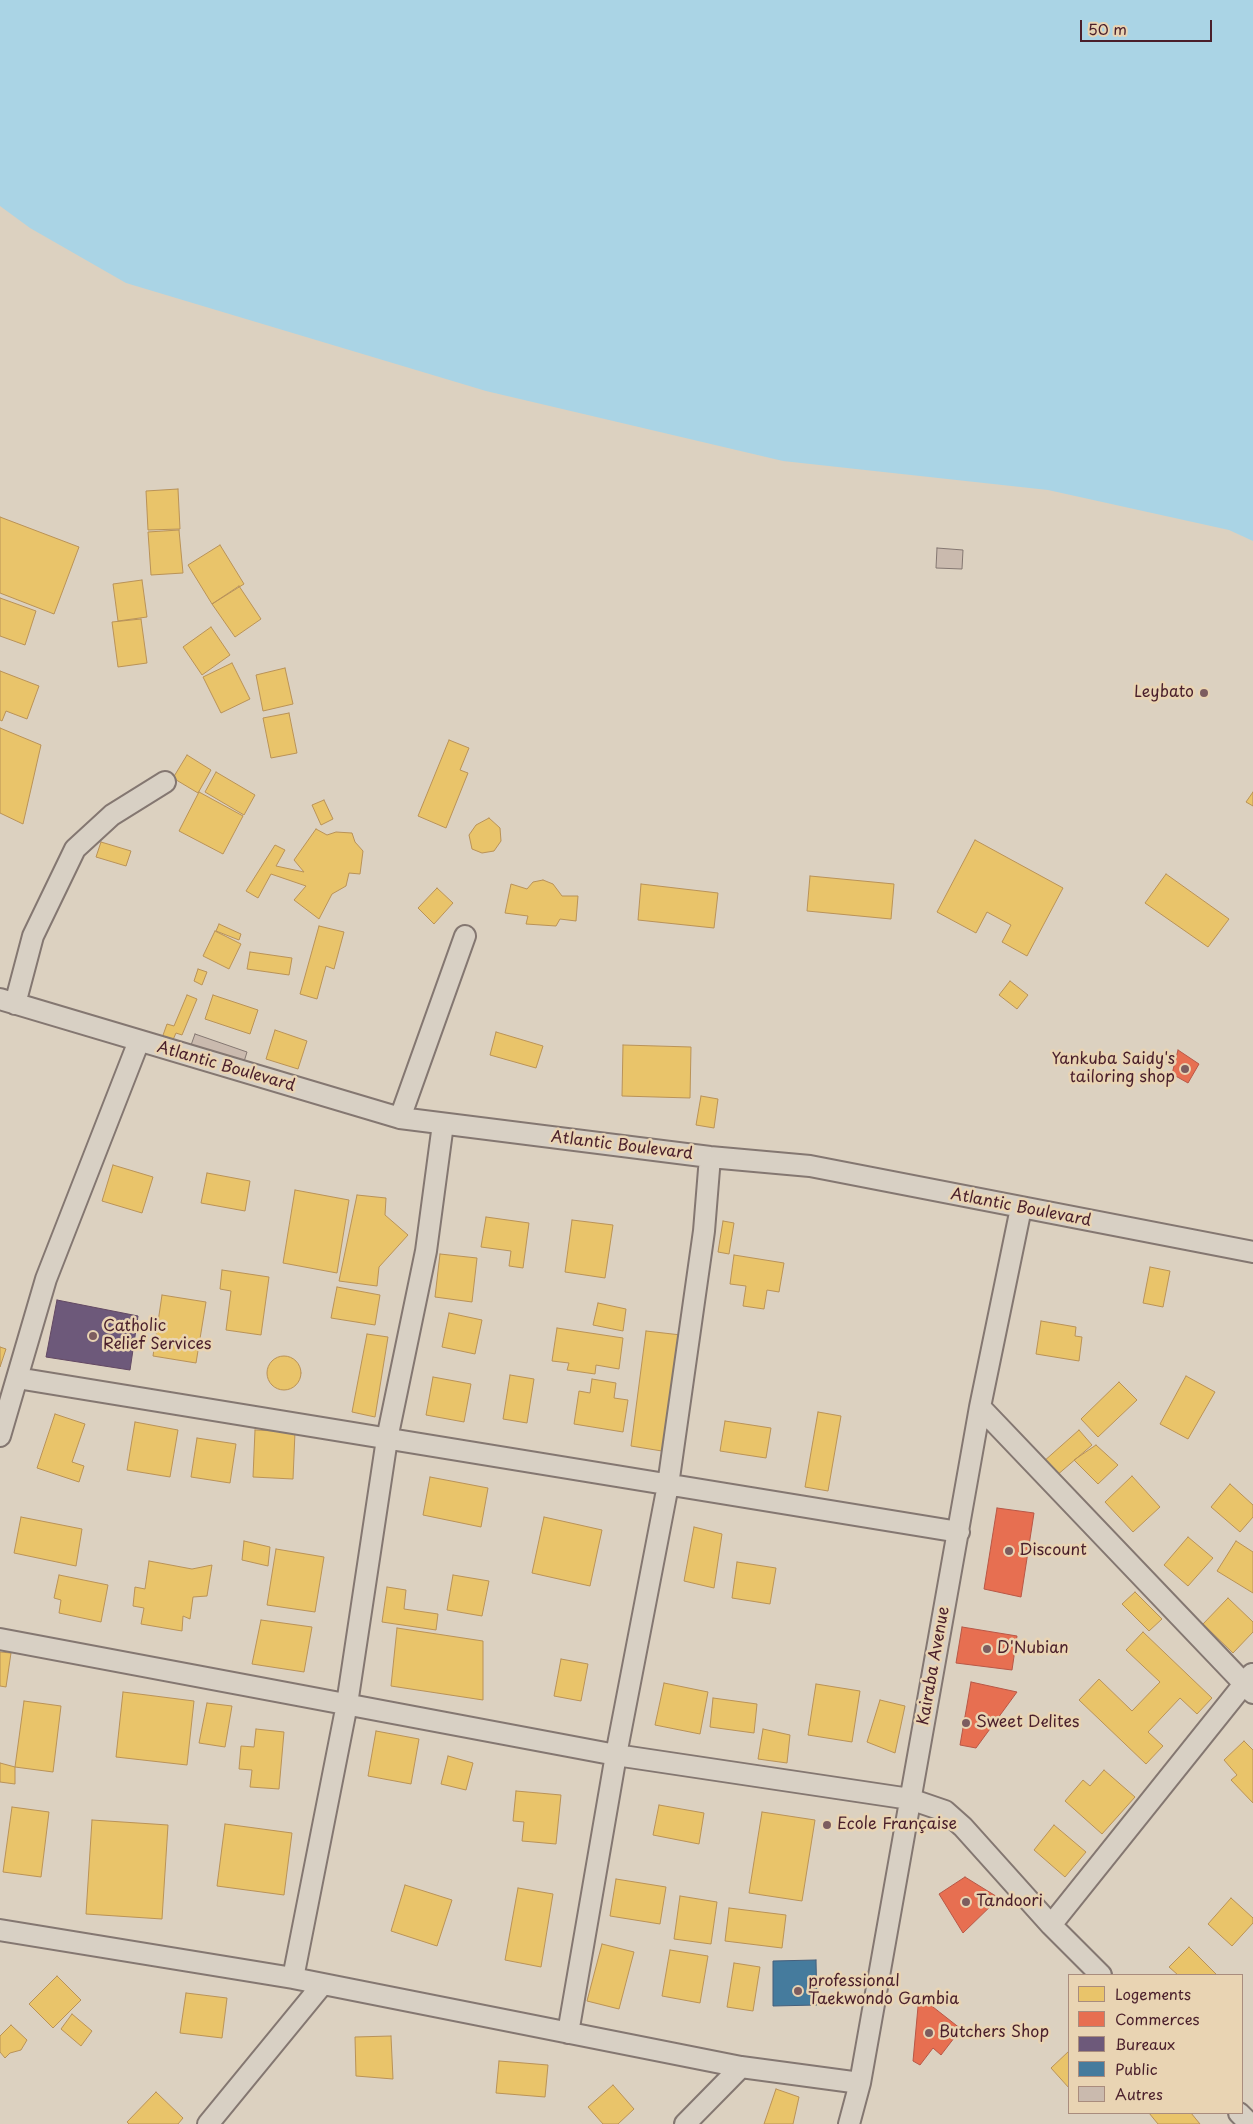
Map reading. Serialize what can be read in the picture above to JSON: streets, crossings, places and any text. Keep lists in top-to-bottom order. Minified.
{"streets":{"street":["Atlantic Boulevard","Kairaba Avenue"]},"crossings":[["Atlantic Boulevard","Kairaba Avenue"]],"places":["Leybato","Yankuba Saidy's tailoring shop","Catholic Relief Services","Discount","D'Nubian","Sweet Delites","Ecole Française","Tandoori","professional Taekwondo Gambia","Butchers Shop"],"legend":["Logements","Commerces","Bureaux","Public","Autres"],"scale_bar":"50 m"}
